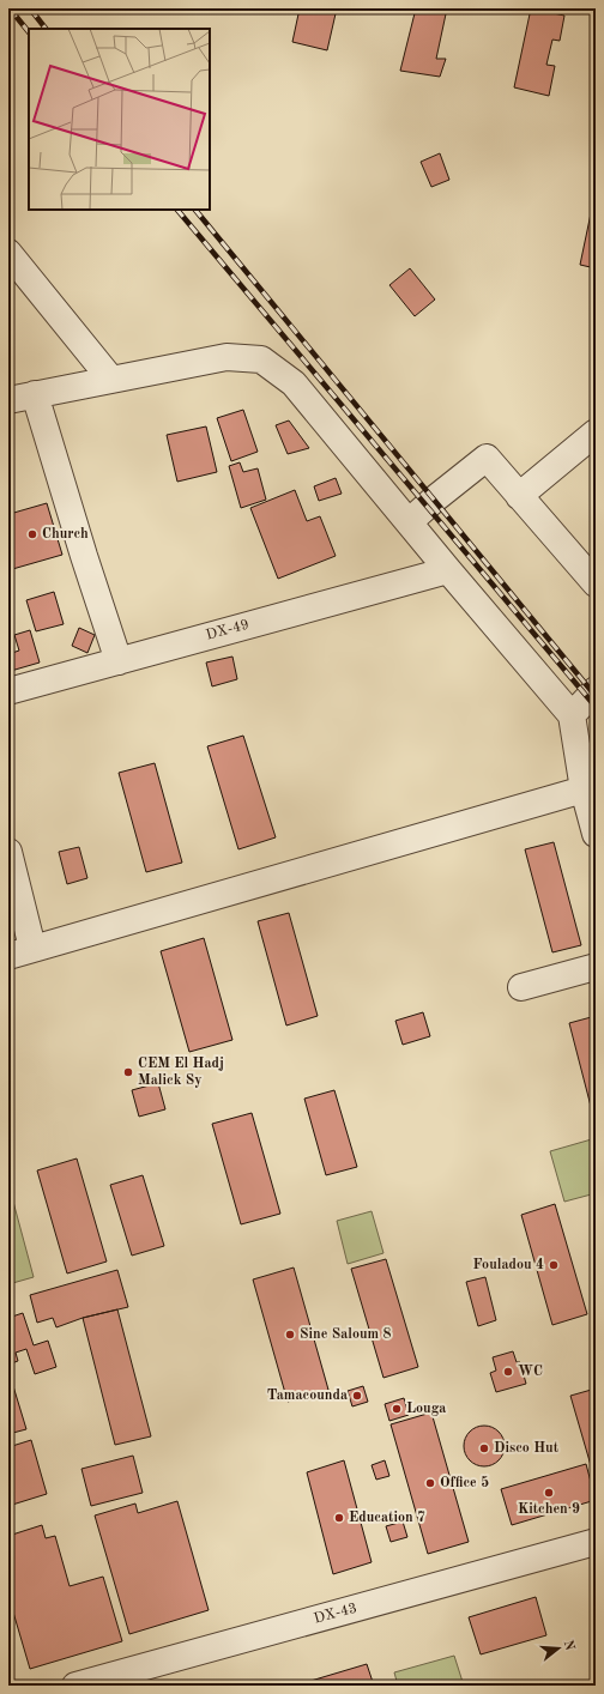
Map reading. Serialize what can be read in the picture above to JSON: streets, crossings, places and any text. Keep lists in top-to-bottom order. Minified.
{"streets":{"street":["DX-49","DX-43"]},"places":["Church","CEM El Hadj Malick Sy","Fouladou 4","Sine Saloum 8","WC","Tamacounda","Louga","Disco Hut","Office 5","Kitchen 9","Education 7"],"north":"right"}
